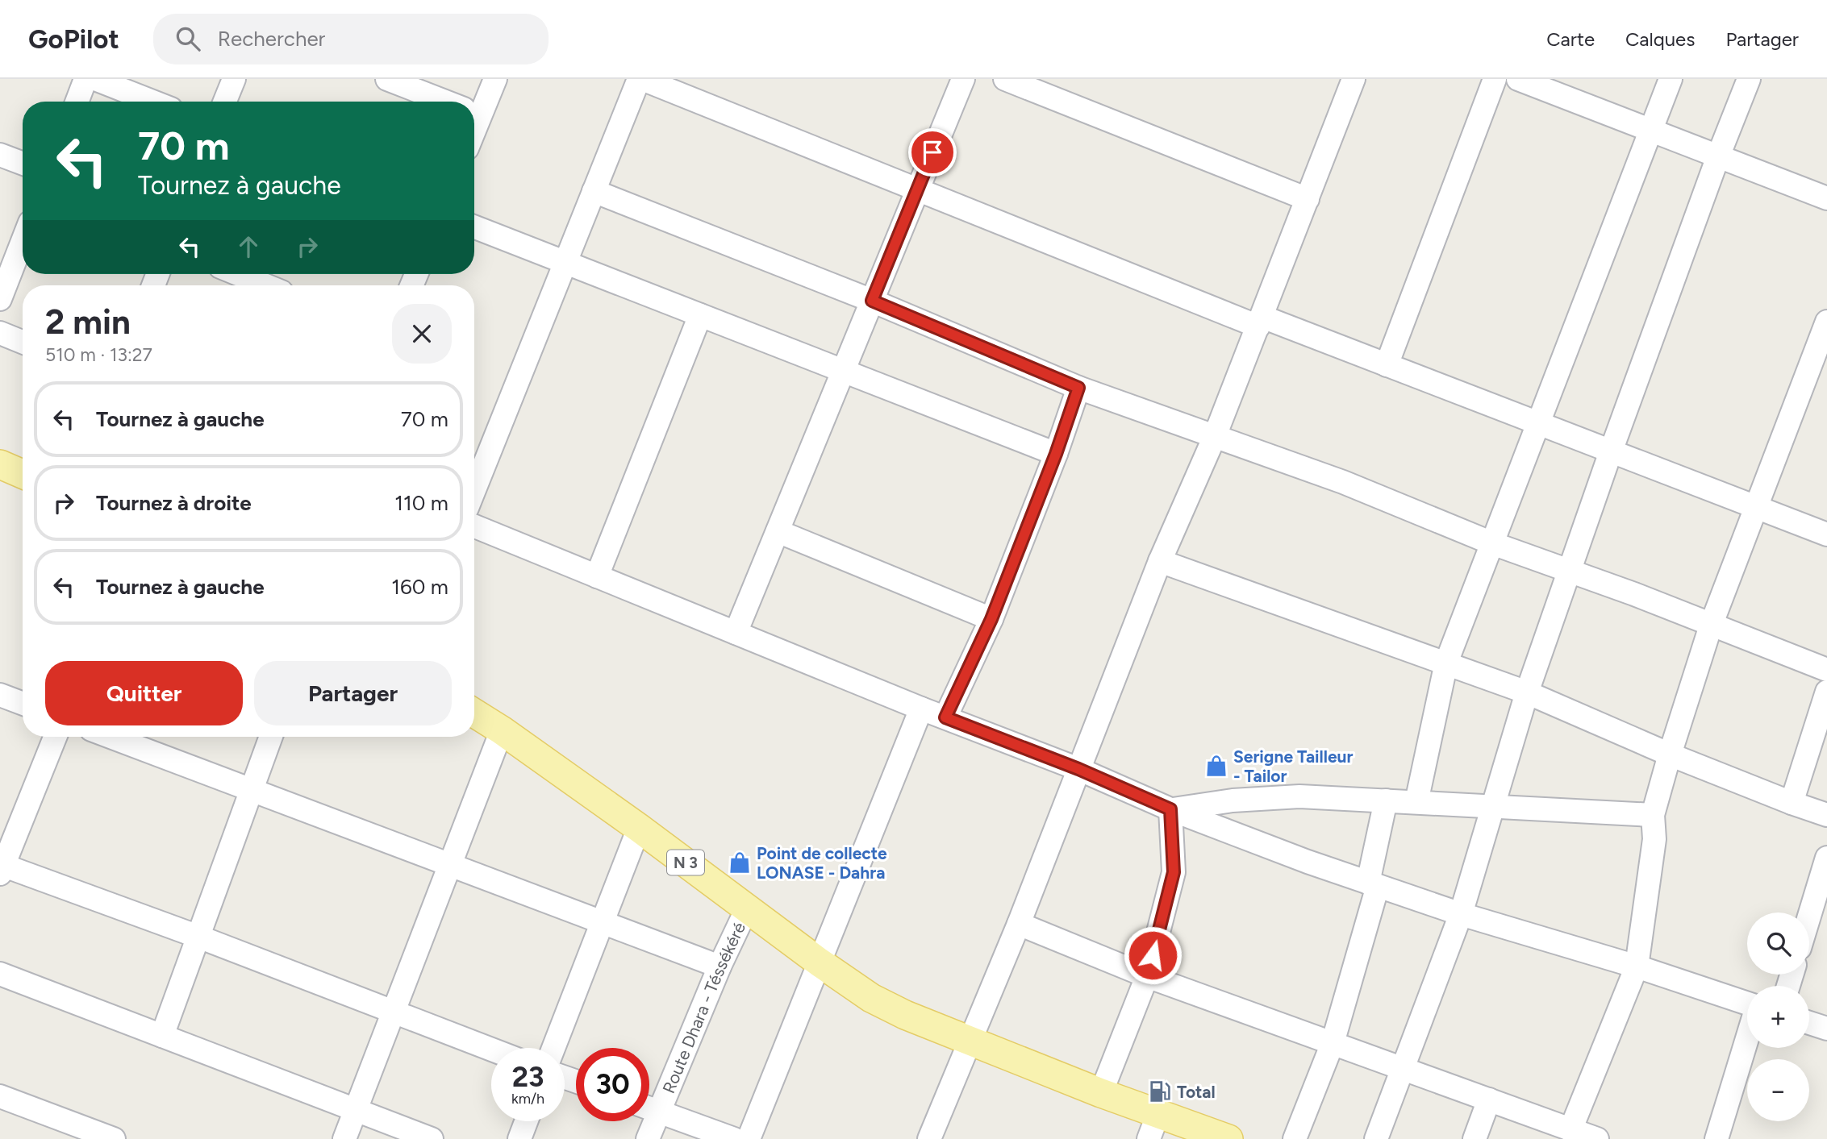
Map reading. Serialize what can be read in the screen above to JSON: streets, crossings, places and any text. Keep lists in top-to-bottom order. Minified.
{"streets":{"main road":["N 3"],"street":["Route Dhara - Téssékéré"]},"crossings":[["N 3","Route Dhara - Téssékéré"]],"places":{"shop":["Serigne Tailleur - Tailor","Point de collecte LONASE - Dahra"],"fuel station":["Total"]},"page":{"header":"GoPilot","search":"Rechercher","nav":["Carte","Calques","Partager"],"turn":["70 m","Tournez à gauche"],"heading":["2 min","510 m · 13:27"],"list":[{"name":"Tournez à gauche","value":"70 m"},{"name":"Tournez à droite","value":"110 m"},{"name":"Tournez à gauche","value":"160 m"}],"buttons":["Quitter","Partager"],"map_buttons":["+","−"],"speed":"23 km/h","limit":"30"}}
